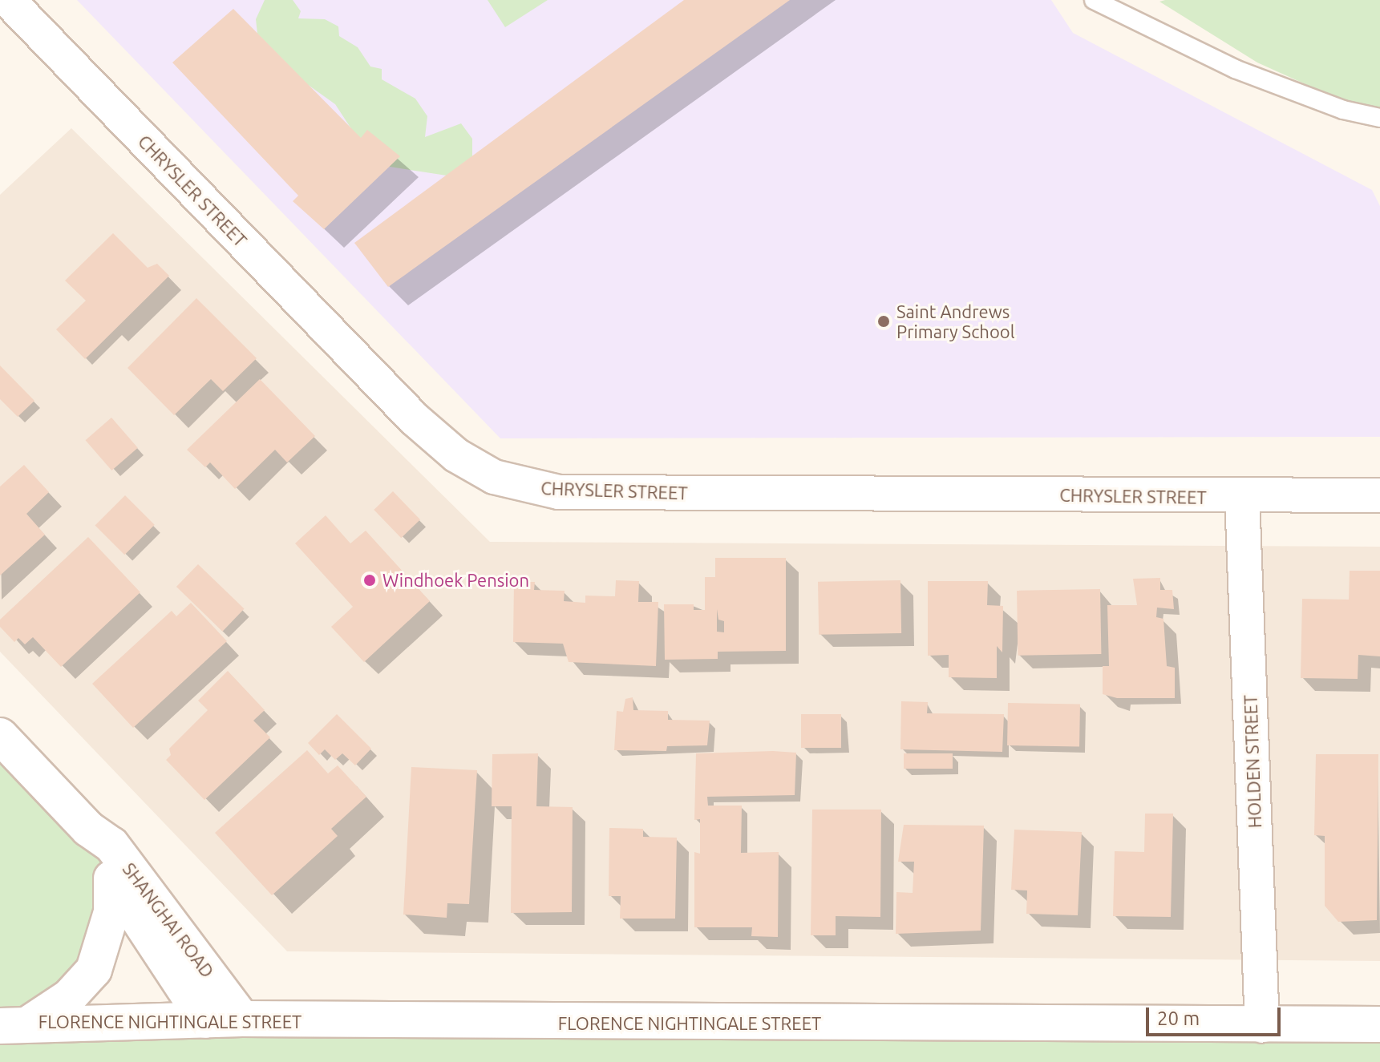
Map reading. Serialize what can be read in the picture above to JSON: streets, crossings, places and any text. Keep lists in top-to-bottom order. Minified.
{"streets":{"main road":["SHANGHAI ROAD","FLORENCE NIGHTINGALE STREET"],"street":["CHRYSLER STREET","HOLDEN STREET"]},"crossings":[["CHRYSLER STREET","HOLDEN STREET"],["HOLDEN STREET","FLORENCE NIGHTINGALE STREET"],["SHANGHAI ROAD","FLORENCE NIGHTINGALE STREET"]],"places":["Saint Andrews Primary School","Windhoek Pension"],"scale_bar":"20 m"}
